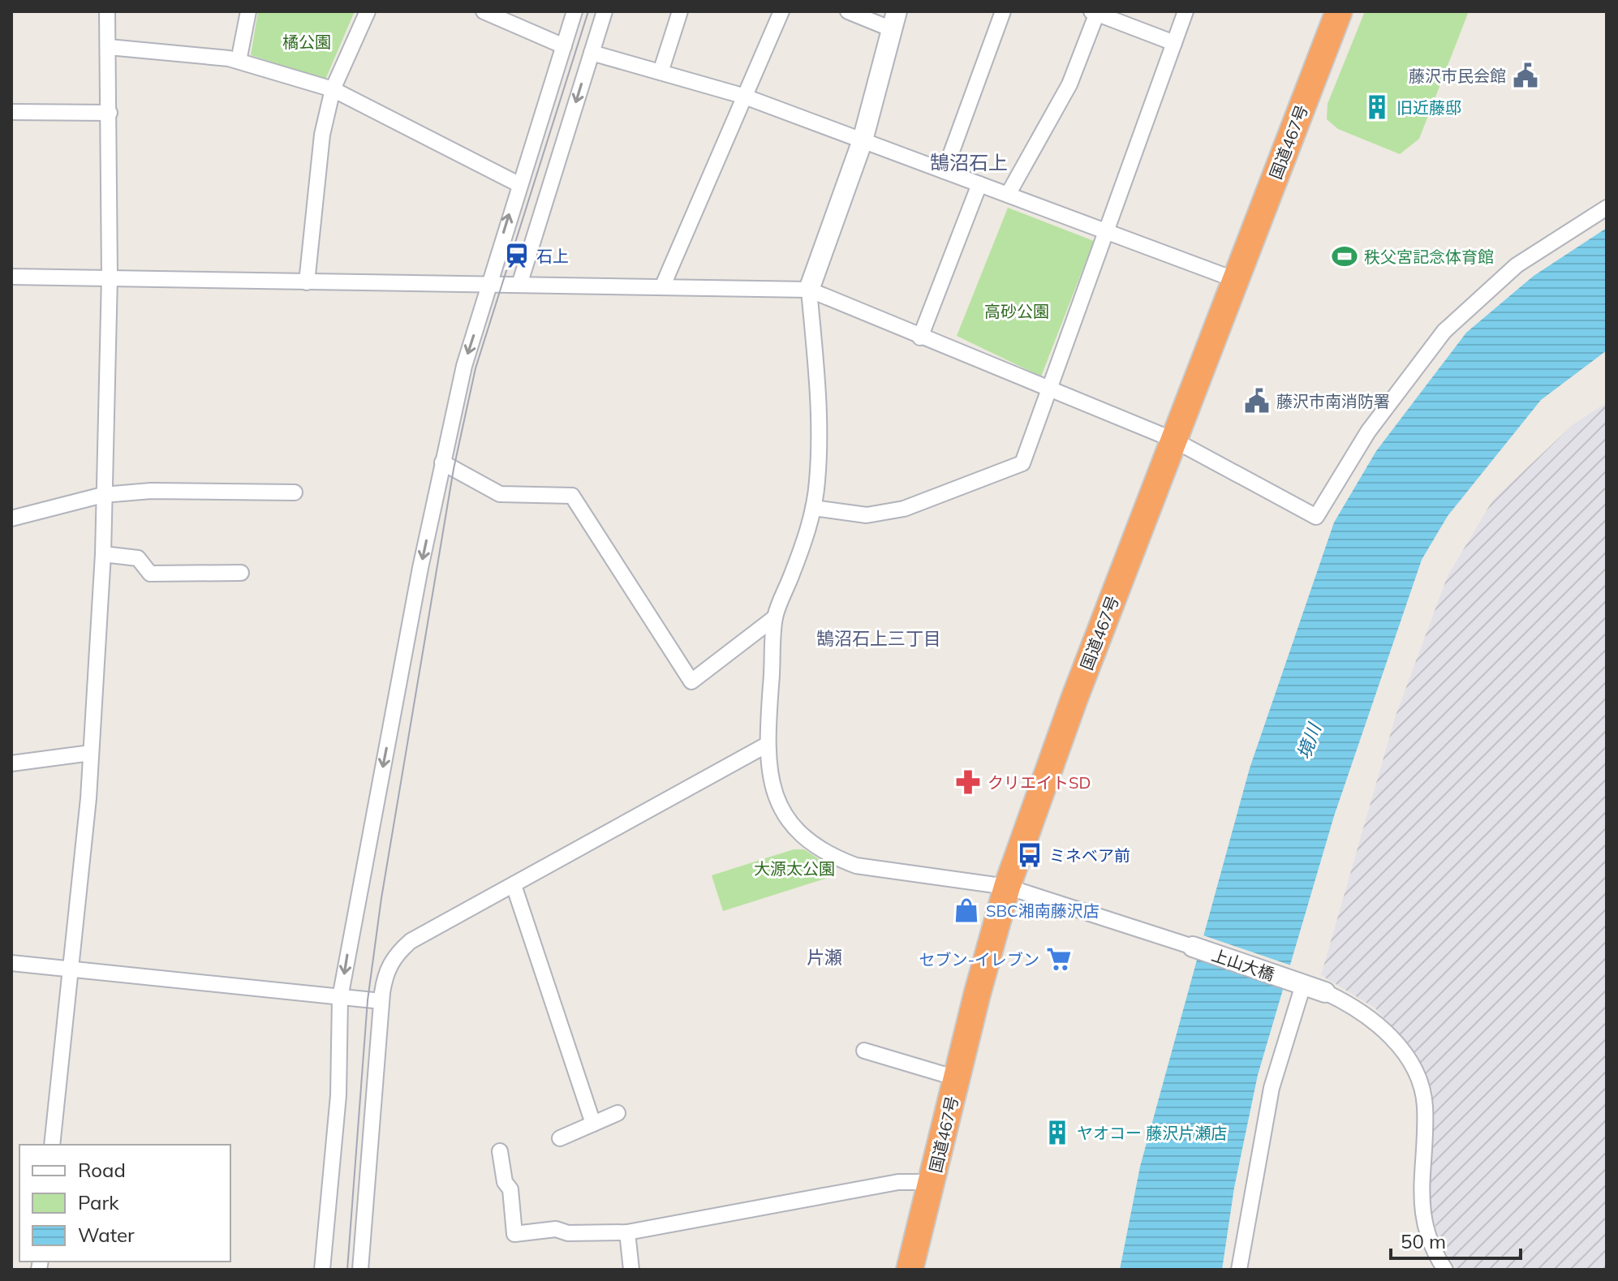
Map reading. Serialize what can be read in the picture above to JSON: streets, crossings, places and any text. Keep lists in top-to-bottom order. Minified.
{"streets":{"highway":["国道467号"],"street":["上山大橋"]},"districts":["鵠沼石上","鵠沼石上三丁目","片瀬"],"water":["境川"],"parks":["橘公園","高砂公園","大源太公園"],"places":{"public building":["藤沢市民会館","藤沢市南消防署"],"building":["旧近藤邸","ヤオコー 藤沢片瀬店"],"station":["石上"],"sports":["秩父宮記念体育館"],"pharmacy":["クリエイトSD"],"bus stop":["ミネベア前"],"shop":["SBC湘南藤沢店"],"supermarket":["セブン-イレブン"]},"legend":["Road","Park","Water"],"scale_bar":"50 m"}
